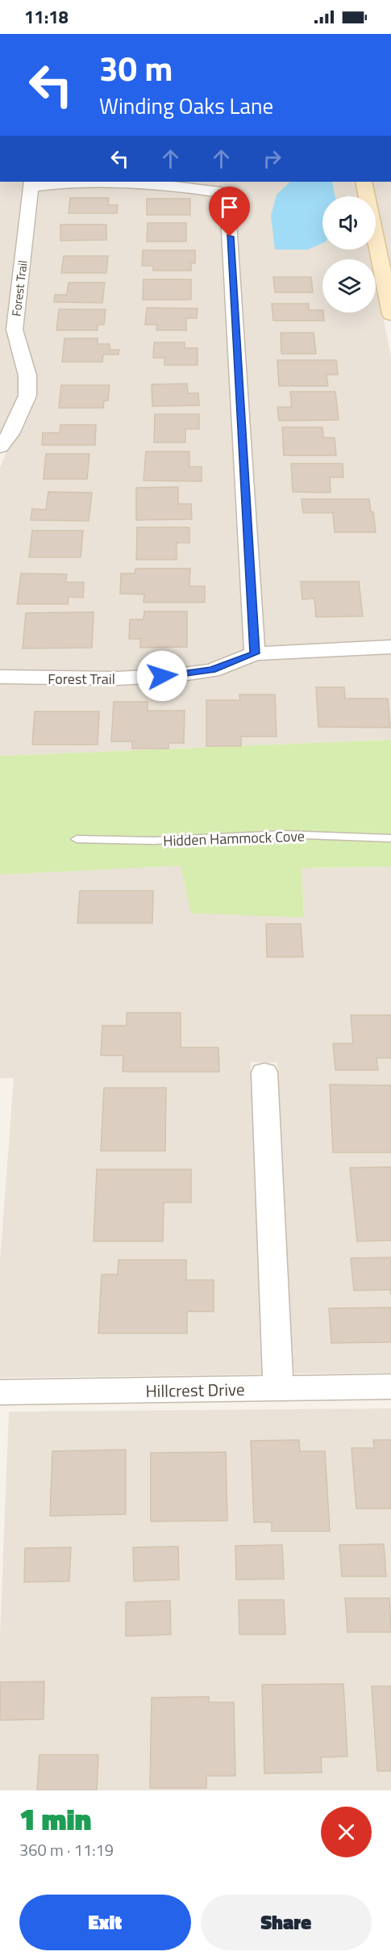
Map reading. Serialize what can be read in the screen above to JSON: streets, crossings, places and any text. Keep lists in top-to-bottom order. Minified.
{"streets":{"street":["Forest Trail","Hillcrest Drive"],"lane":["Hidden Hammock Cove"]},"page":{"status":"11:18","turn":["30 m","Winding Oaks Lane"],"heading":["1 min","360 m · 11:19"],"buttons":["Exit","Share"]}}
